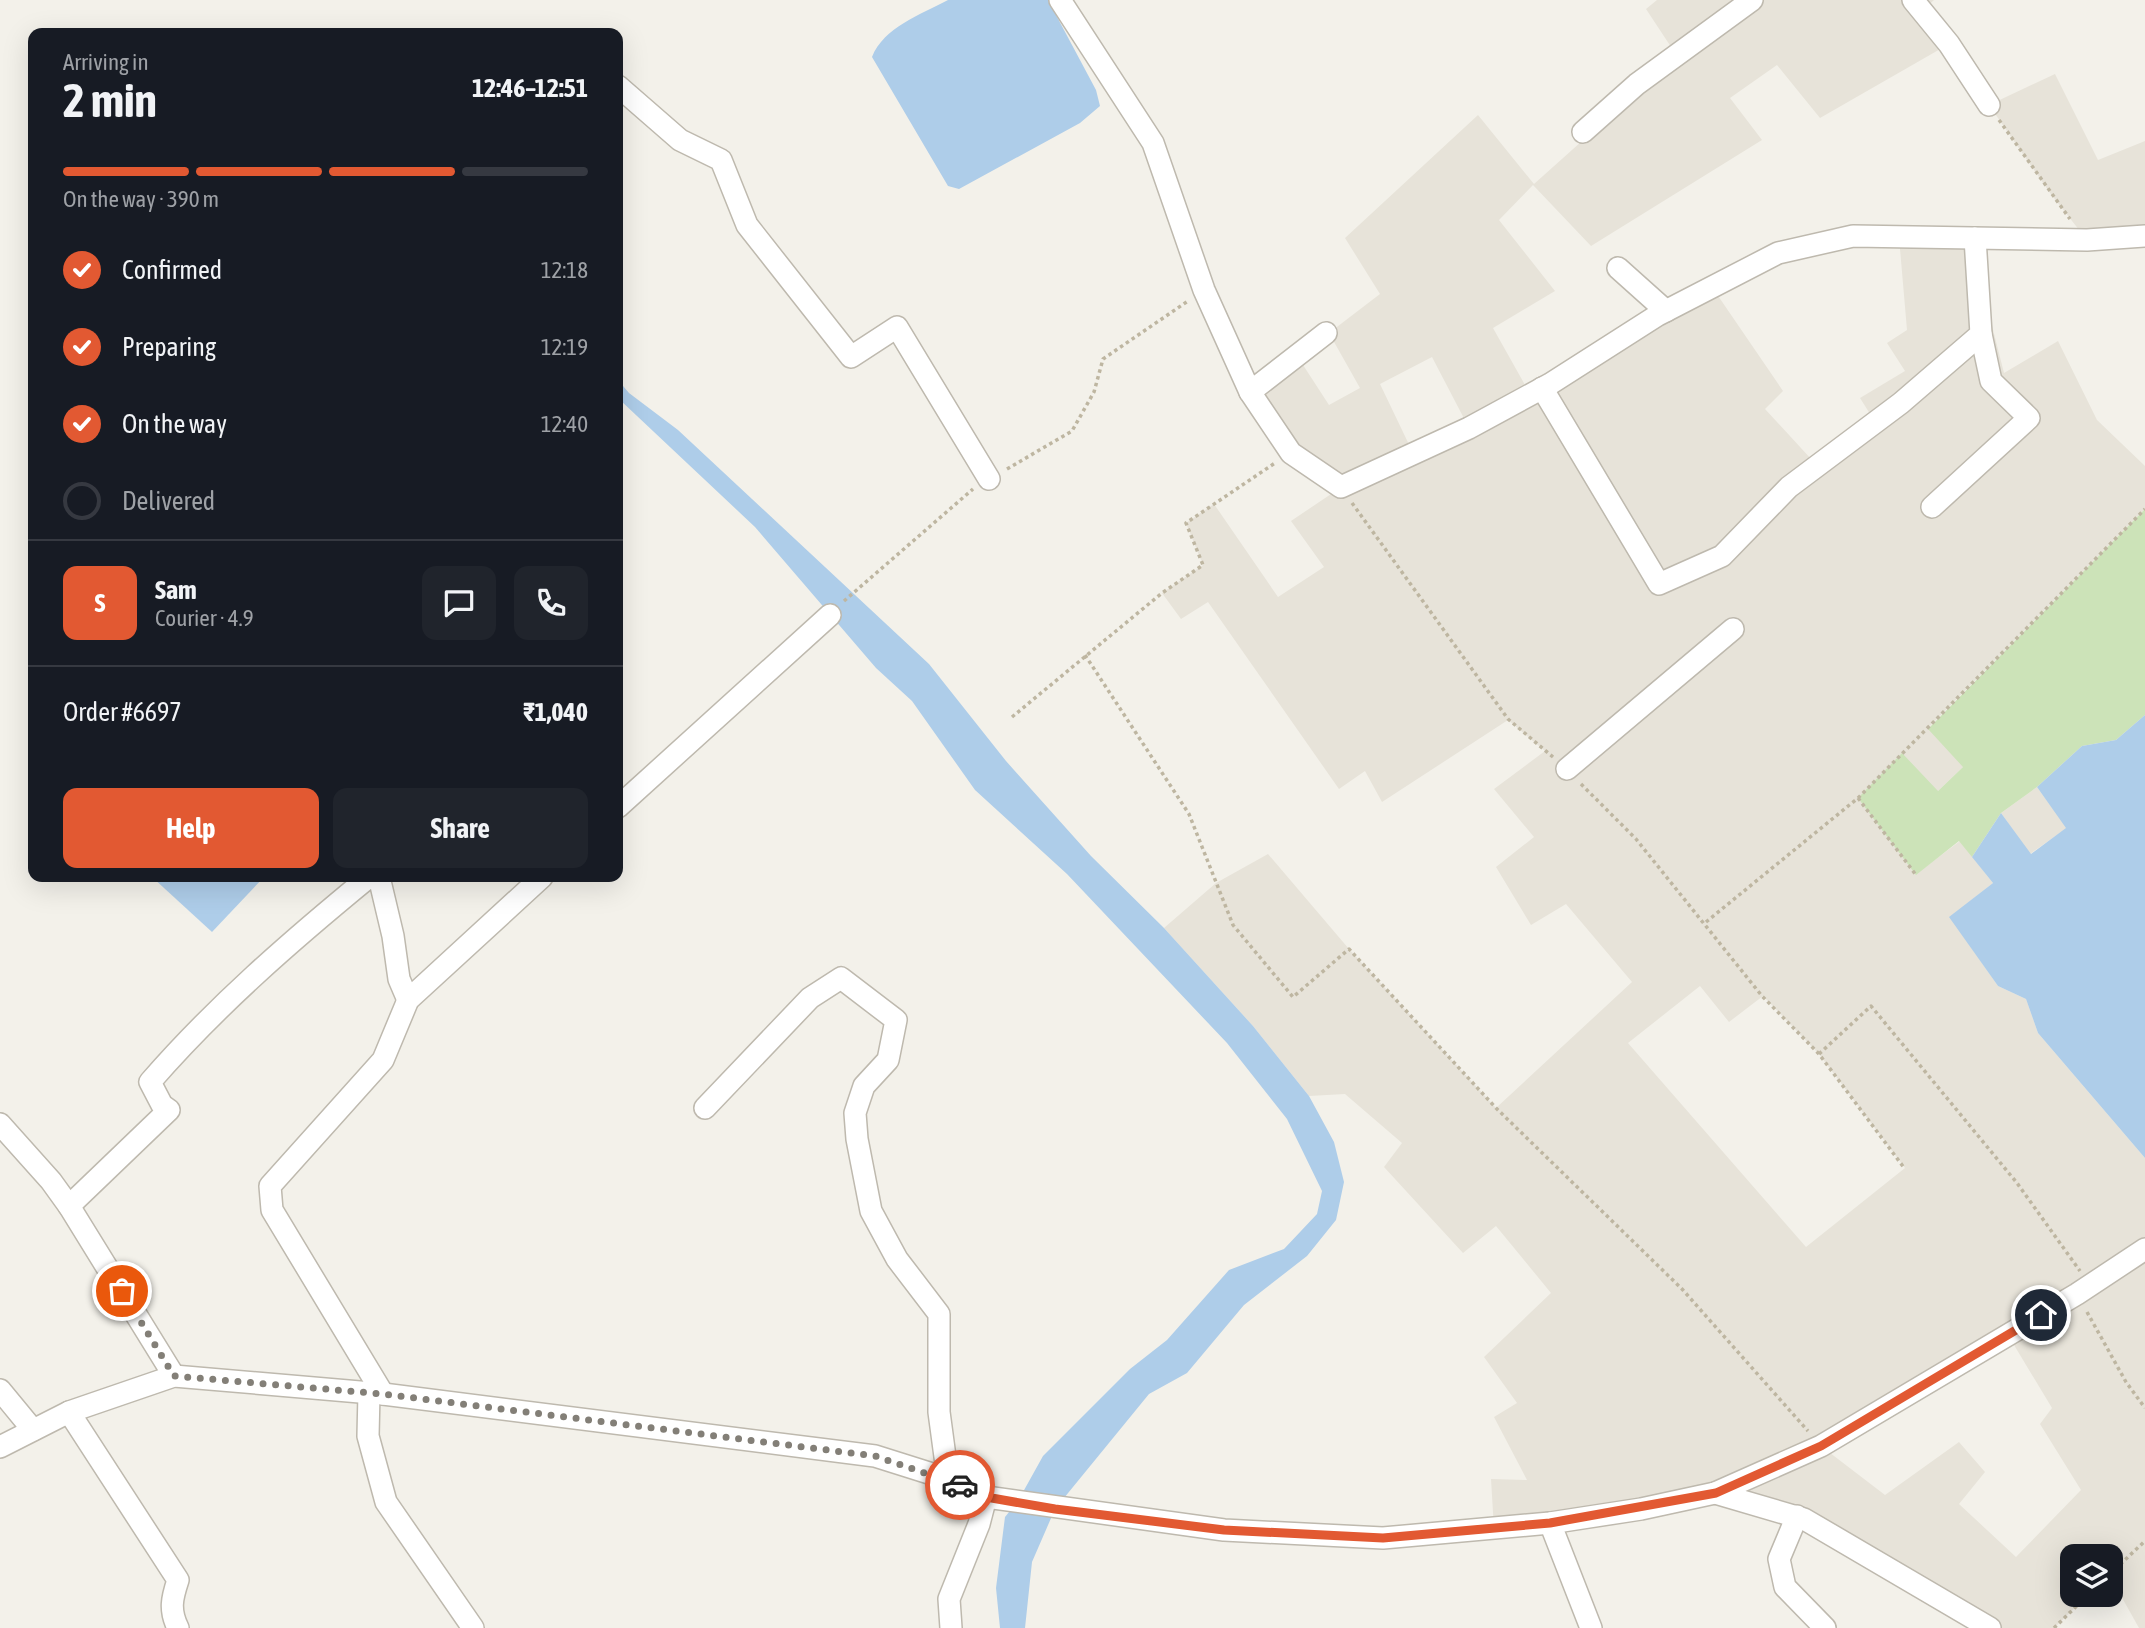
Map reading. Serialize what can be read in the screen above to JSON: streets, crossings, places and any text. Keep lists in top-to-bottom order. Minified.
{"page":{"heading":["2 min","Arriving in","12:46–12:51"],"panel":["Sam","Courier · 4.9","Order #6697","₹1,040"],"bar":"On the way · 390 m","list":[["Confirmed","12:18"],["Preparing","12:19"],["On the way","12:40"],"Delivered"],"round":"S","buttons":["Help","Share"]}}
